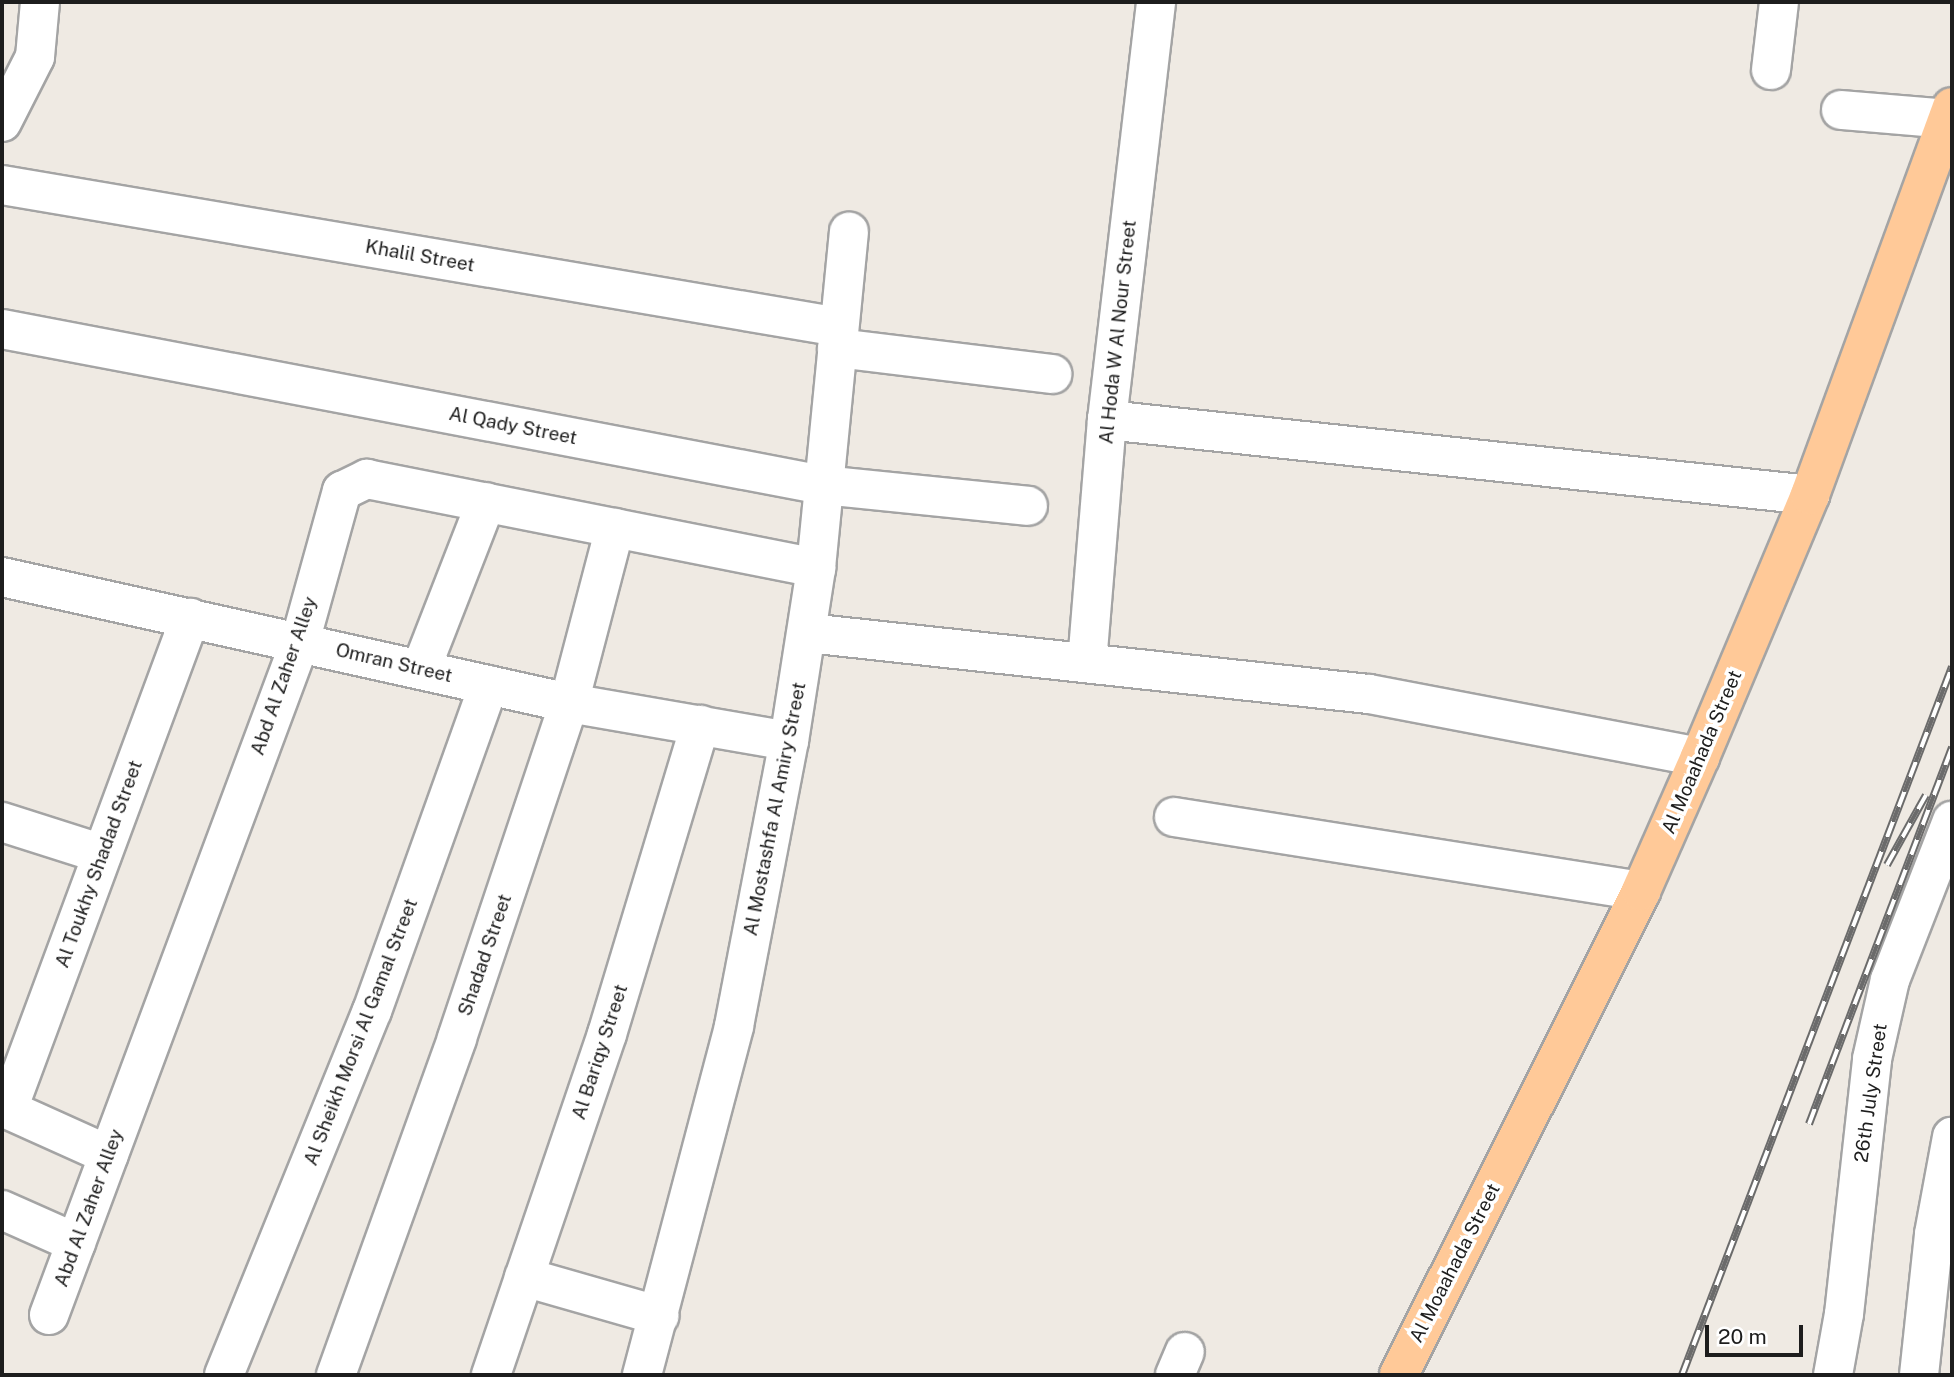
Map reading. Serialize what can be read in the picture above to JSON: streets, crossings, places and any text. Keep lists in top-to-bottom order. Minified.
{"streets":{"main road":["Al Moaahada Street"],"street":["Khalil Street","Al Hoda W Al Nour Street","Al Qady Street","Omran Street","Abd Al Zaher Alley","Al Mostashfa Al Amiry Street","Al Toukhy Shadad Street","Shadad Street","Al Sheikh Morsi Al Gamal Street","Al Bariqy Street","26th July Street"]},"crossings":[["Khalil Street","Al Mostashfa Al Amiry Street"],["Al Qady Street","Al Mostashfa Al Amiry Street"],["Omran Street","Abd Al Zaher Alley"],["Omran Street","Al Mostashfa Al Amiry Street"],["Omran Street","Al Toukhy Shadad Street"],["Omran Street","Shadad Street"],["Omran Street","Al Sheikh Morsi Al Gamal Street"],["Omran Street","Al Bariqy Street"],["Abd Al Zaher Alley","Al Mostashfa Al Amiry Street"],["Abd Al Zaher Alley","Shadad Street"]],"scale_bar":"20 m"}
